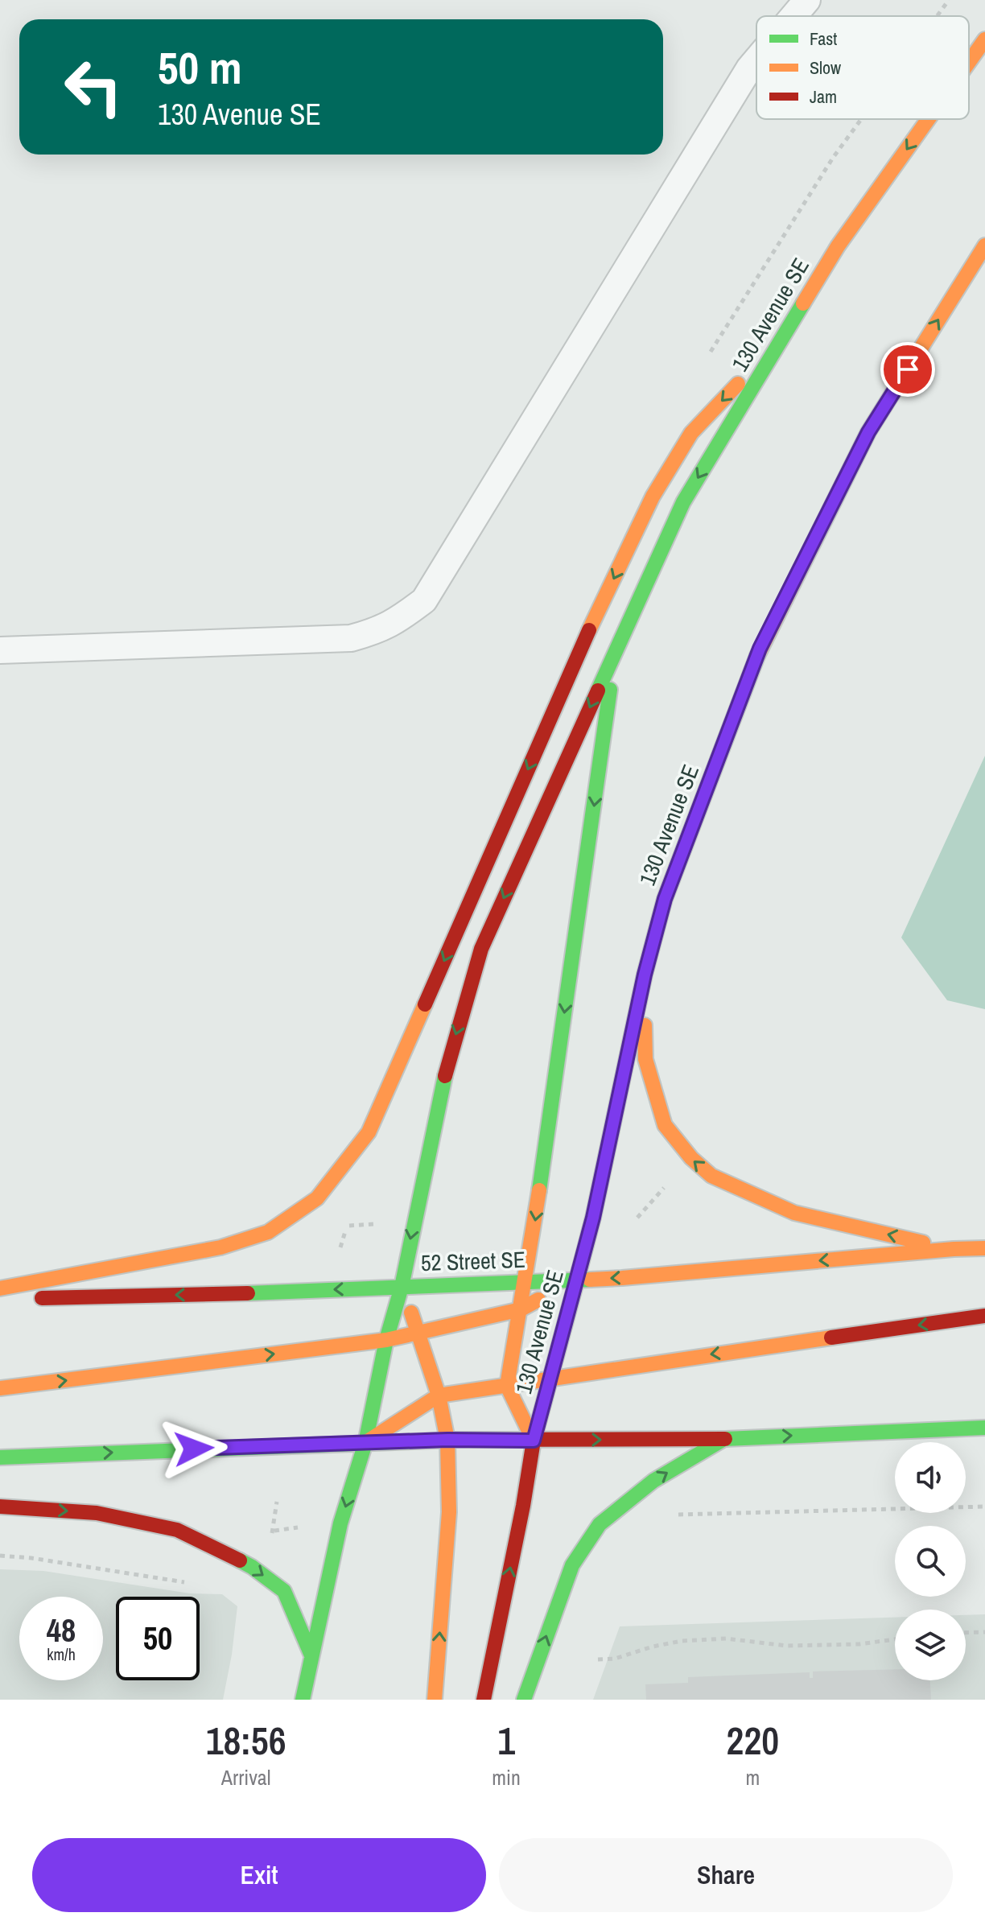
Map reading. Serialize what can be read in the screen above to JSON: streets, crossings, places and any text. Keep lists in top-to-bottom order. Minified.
{"streets":{"main road":["130 Avenue SE","52 Street SE"]},"crossings":[["130 Avenue SE","52 Street SE"]],"legend":["Fast","Slow","Jam"],"page":{"turn":["50 m","130 Avenue SE"],"speed":"48 km/h","limit":"50","eta":["18:56","Arrival","1","min","220","m"],"buttons":["Exit","Share"]}}
